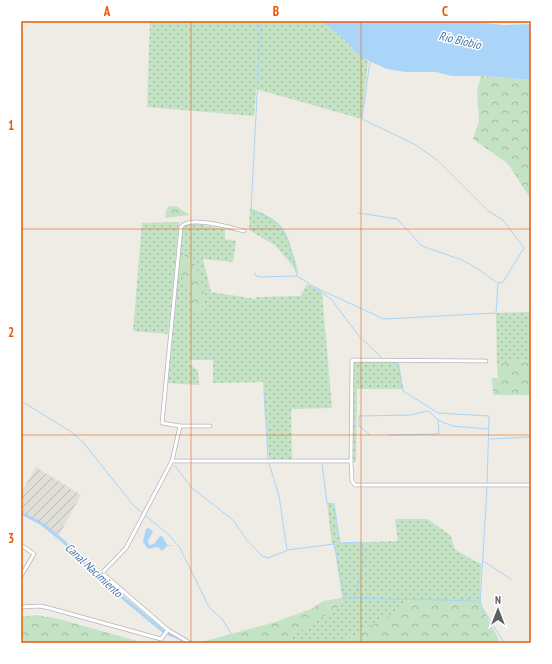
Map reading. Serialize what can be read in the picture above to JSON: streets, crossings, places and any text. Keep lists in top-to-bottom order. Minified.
{"water":["Río Biobío","Canal Nacimiento"],"north":"top","grid":{"columns":["A","B","C"],"rows":["1","2","3"]}}
